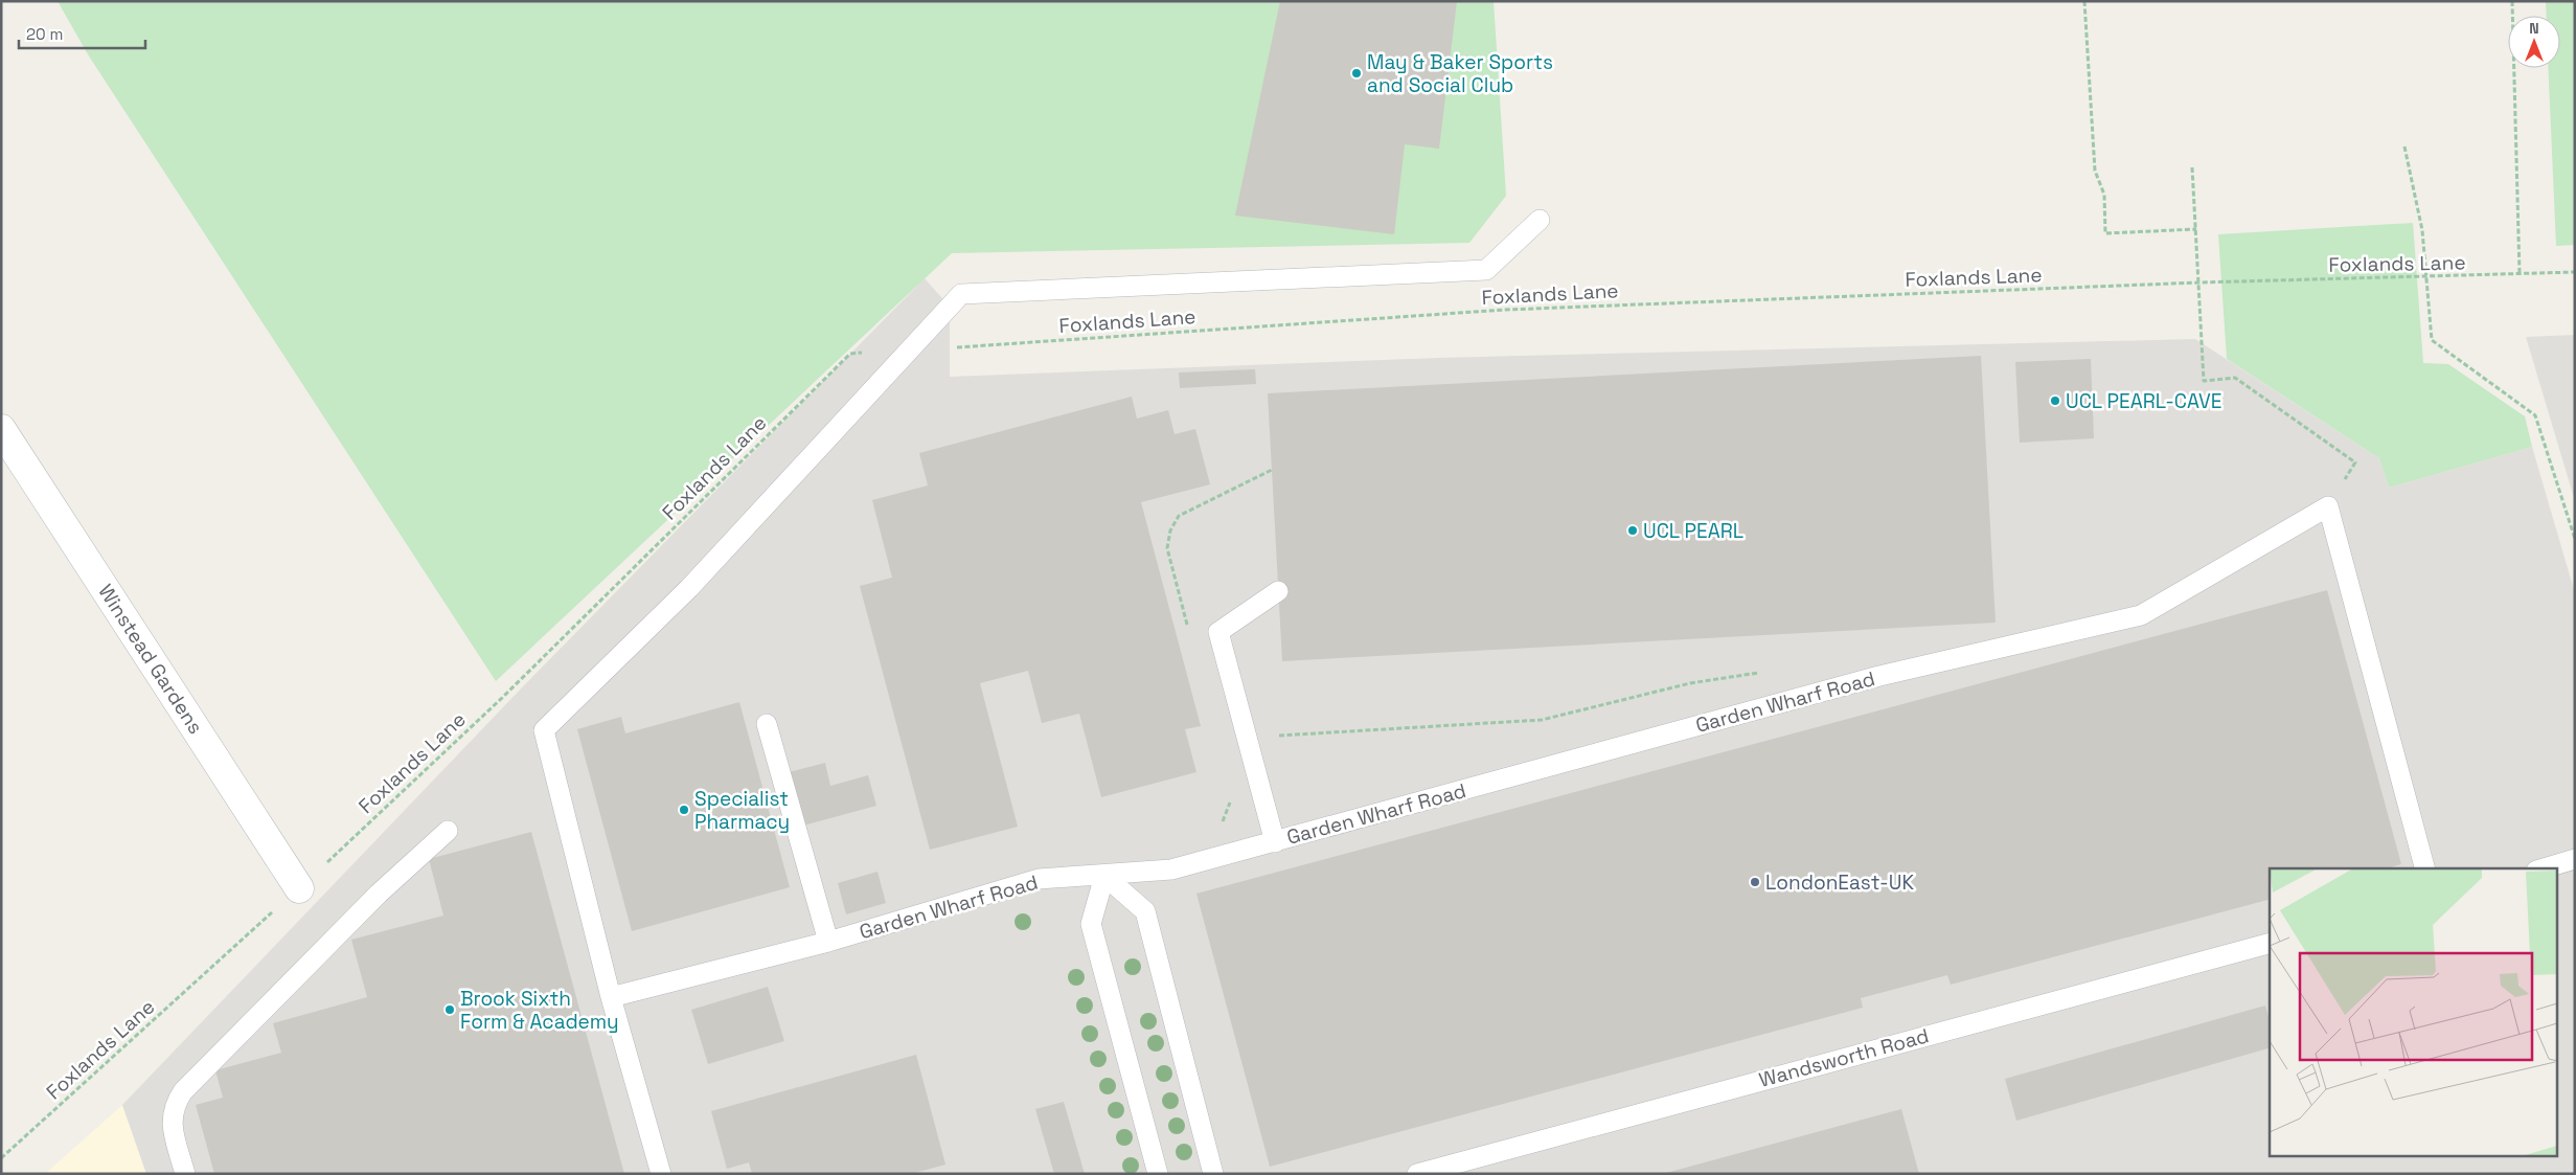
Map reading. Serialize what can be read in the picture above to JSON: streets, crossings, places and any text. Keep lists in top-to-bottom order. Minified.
{"streets":{"street":["Winstead Gardens"],"lane":["Garden Wharf Road","Wandsworth Road"],"path":["Foxlands Lane"]},"crossings":[["Foxlands Lane","Winstead Gardens"]],"places":["May & Baker Sports and Social Club","UCL PEARL-CAVE","UCL PEARL","Specialist Pharmacy","LondonEast-UK","Brook Sixth Form & Academy"],"scale_bar":"20 m","north":"top"}
